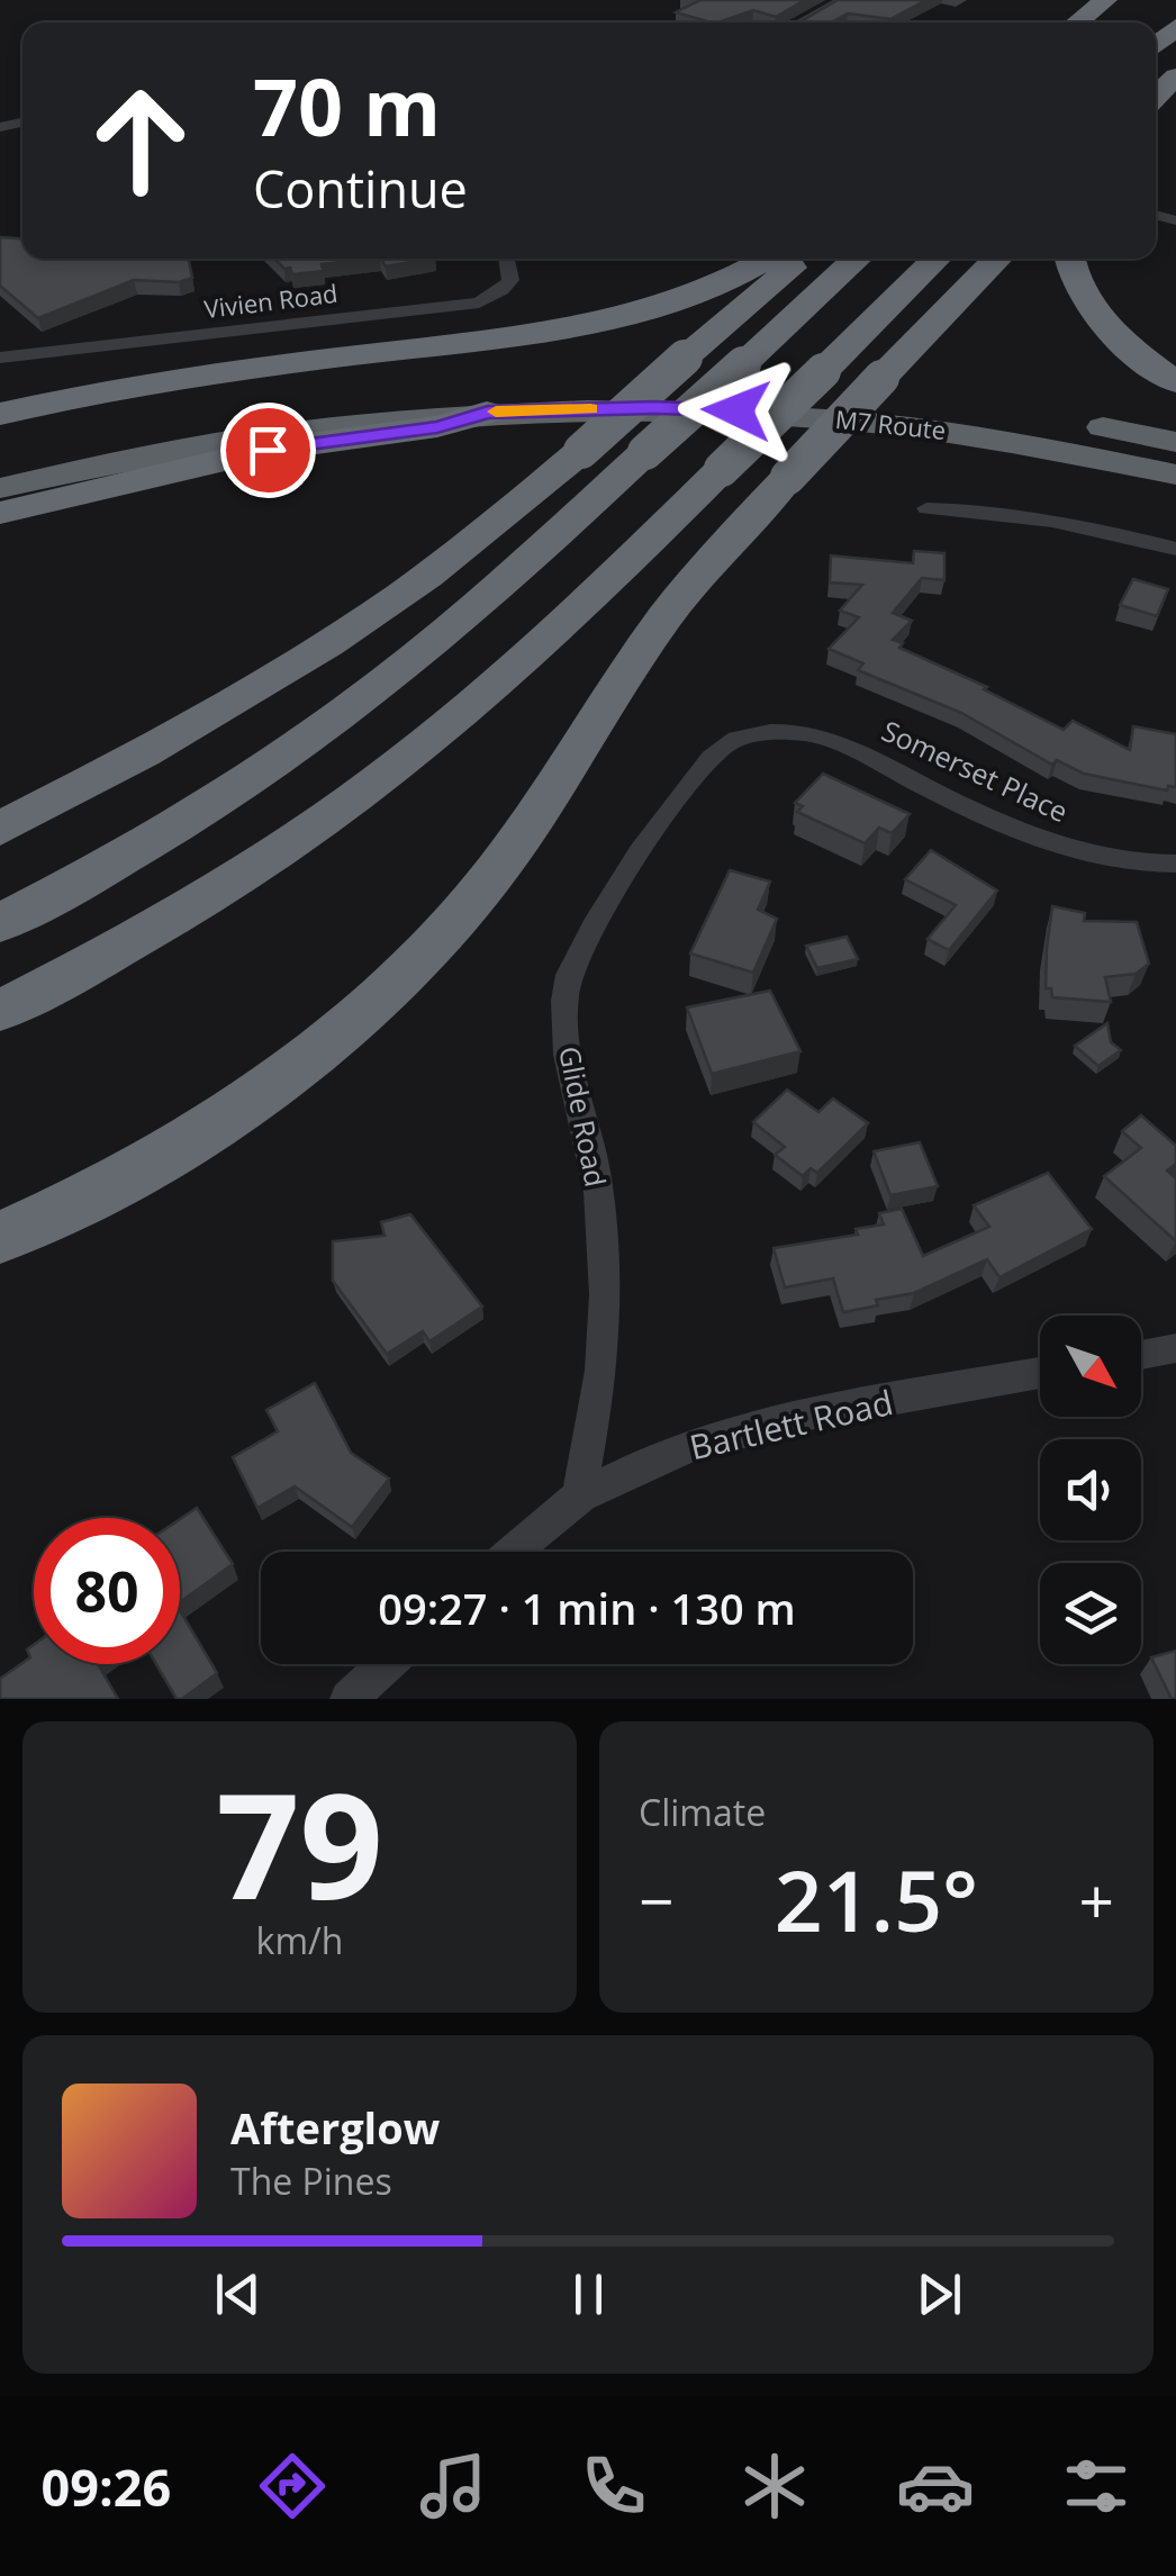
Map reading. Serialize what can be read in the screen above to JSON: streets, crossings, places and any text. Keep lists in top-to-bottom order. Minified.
{"streets":{"highway":["M7 Route"],"street":["Vivien Road","Somerset Place","Glide Road","Bartlett Road"]},"crossings":[["Somerset Place","Glide Road"],["Glide Road","Bartlett Road"]],"north":"bottom right","page":{"turn":["70 m","Continue"],"limit":"80","trip":"09:27 · 1 min · 130 m","tile":[["79","km/h"],"Climate"],"heat":["−","21.5°","+"],"song":["Afterglow","The Pines"],"tabs":"09:26"}}
